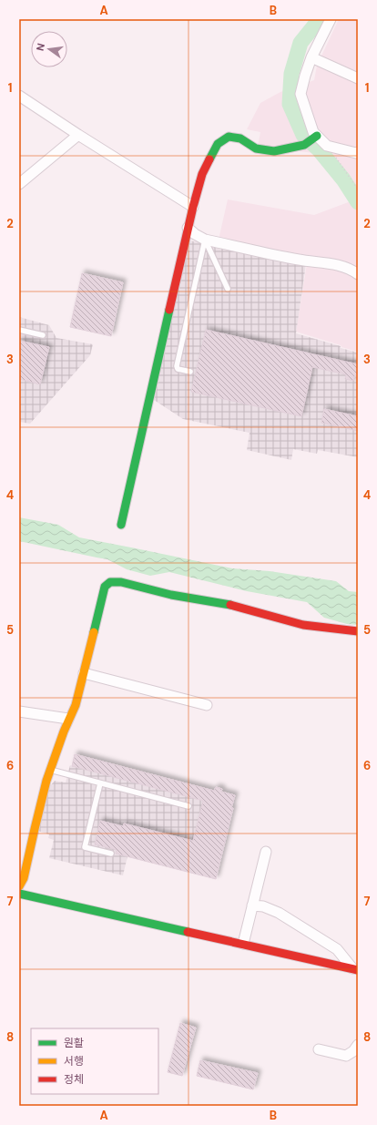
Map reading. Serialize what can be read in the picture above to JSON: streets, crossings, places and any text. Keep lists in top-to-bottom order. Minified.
{"legend":["원활","서행","정체"],"north":"left","grid":{"columns":["A","B"],"rows":["1","2","3","4","5","6","7","8"]}}
